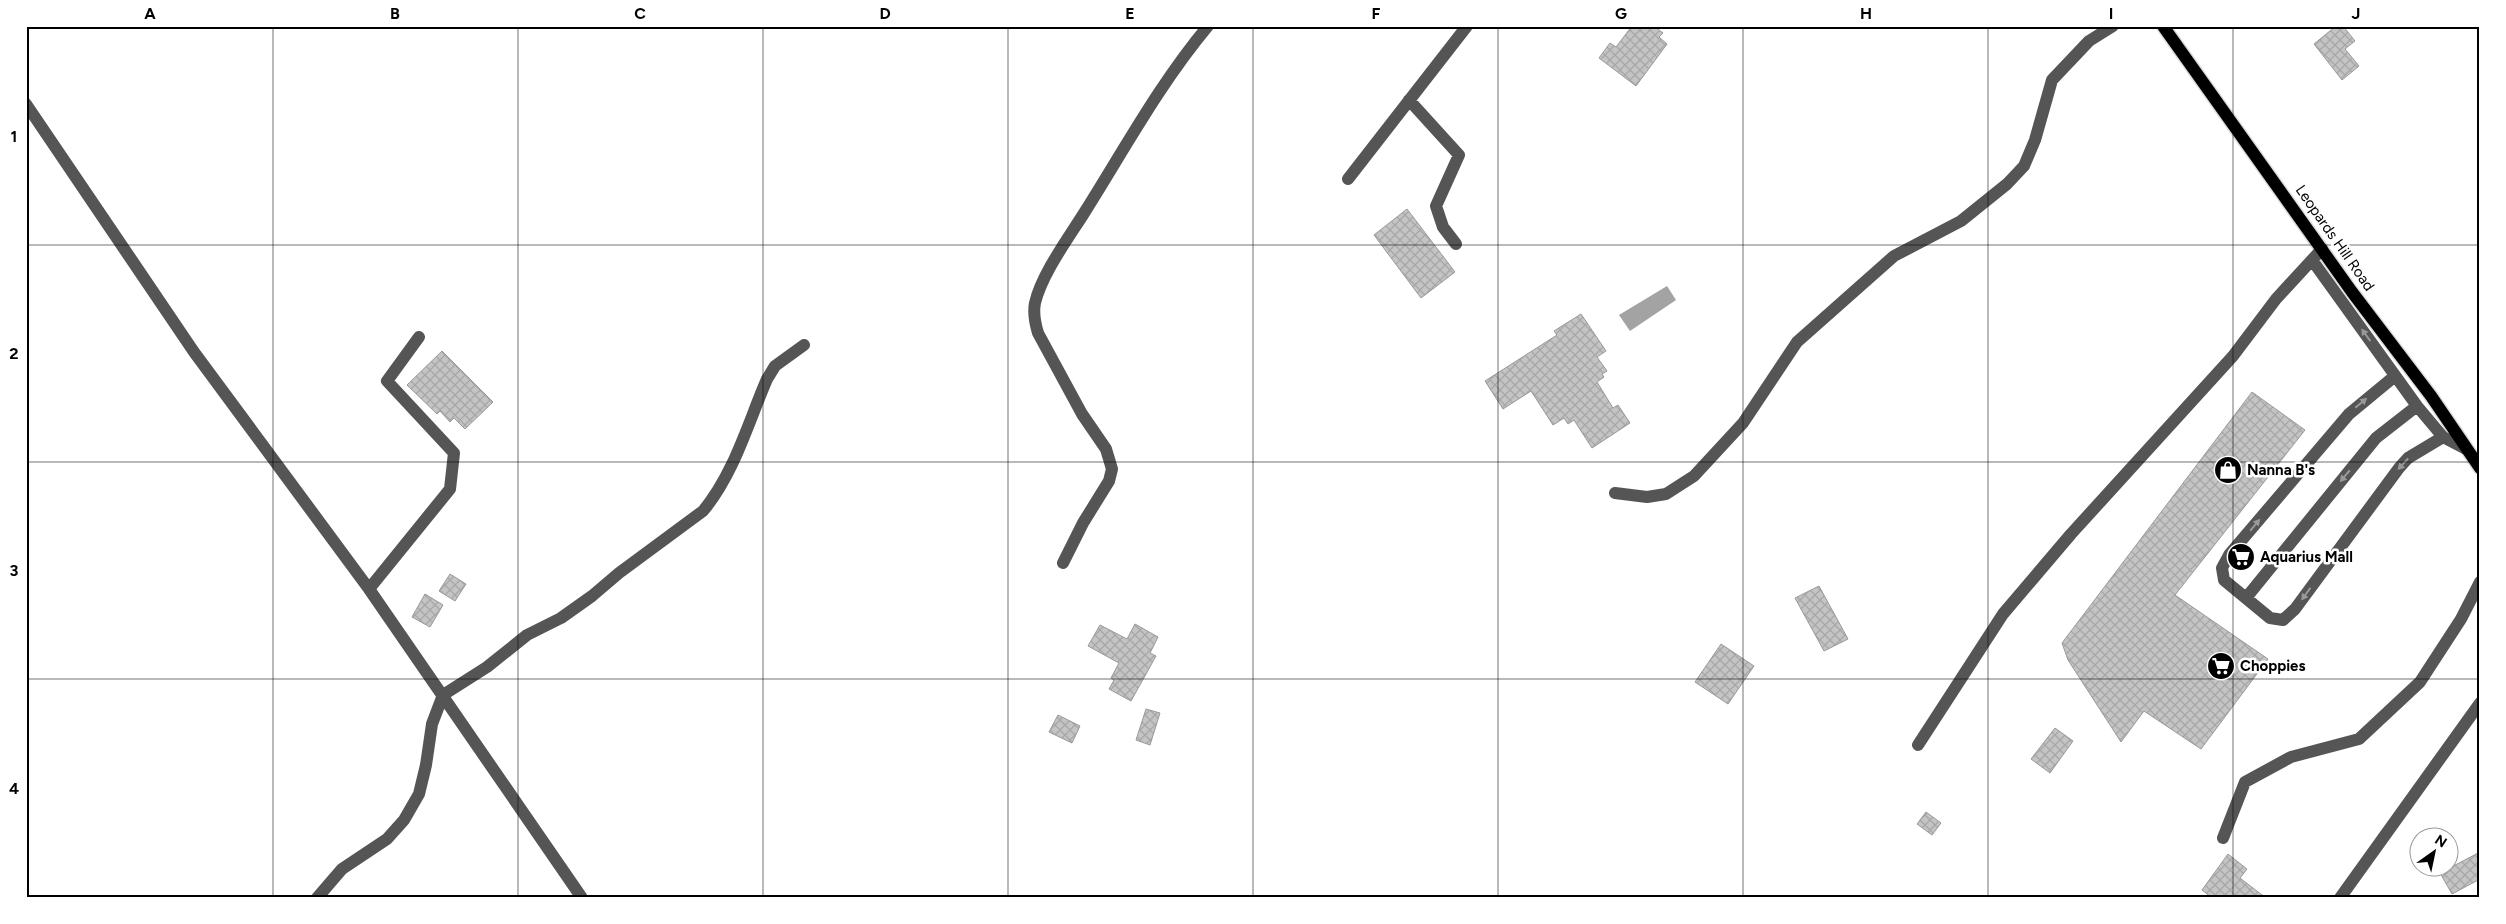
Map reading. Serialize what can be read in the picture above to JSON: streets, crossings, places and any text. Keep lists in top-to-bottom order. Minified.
{"streets":{"main road":["Leopards Hill Road"]},"places":{"shop":["Nanna B's"],"supermarket":["Aquarius Mall","Choppies"]},"north":"top right","grid":{"columns":["A","B","C","D","E","F","G","H","I","J"],"rows":["1","2","3","4"]}}
